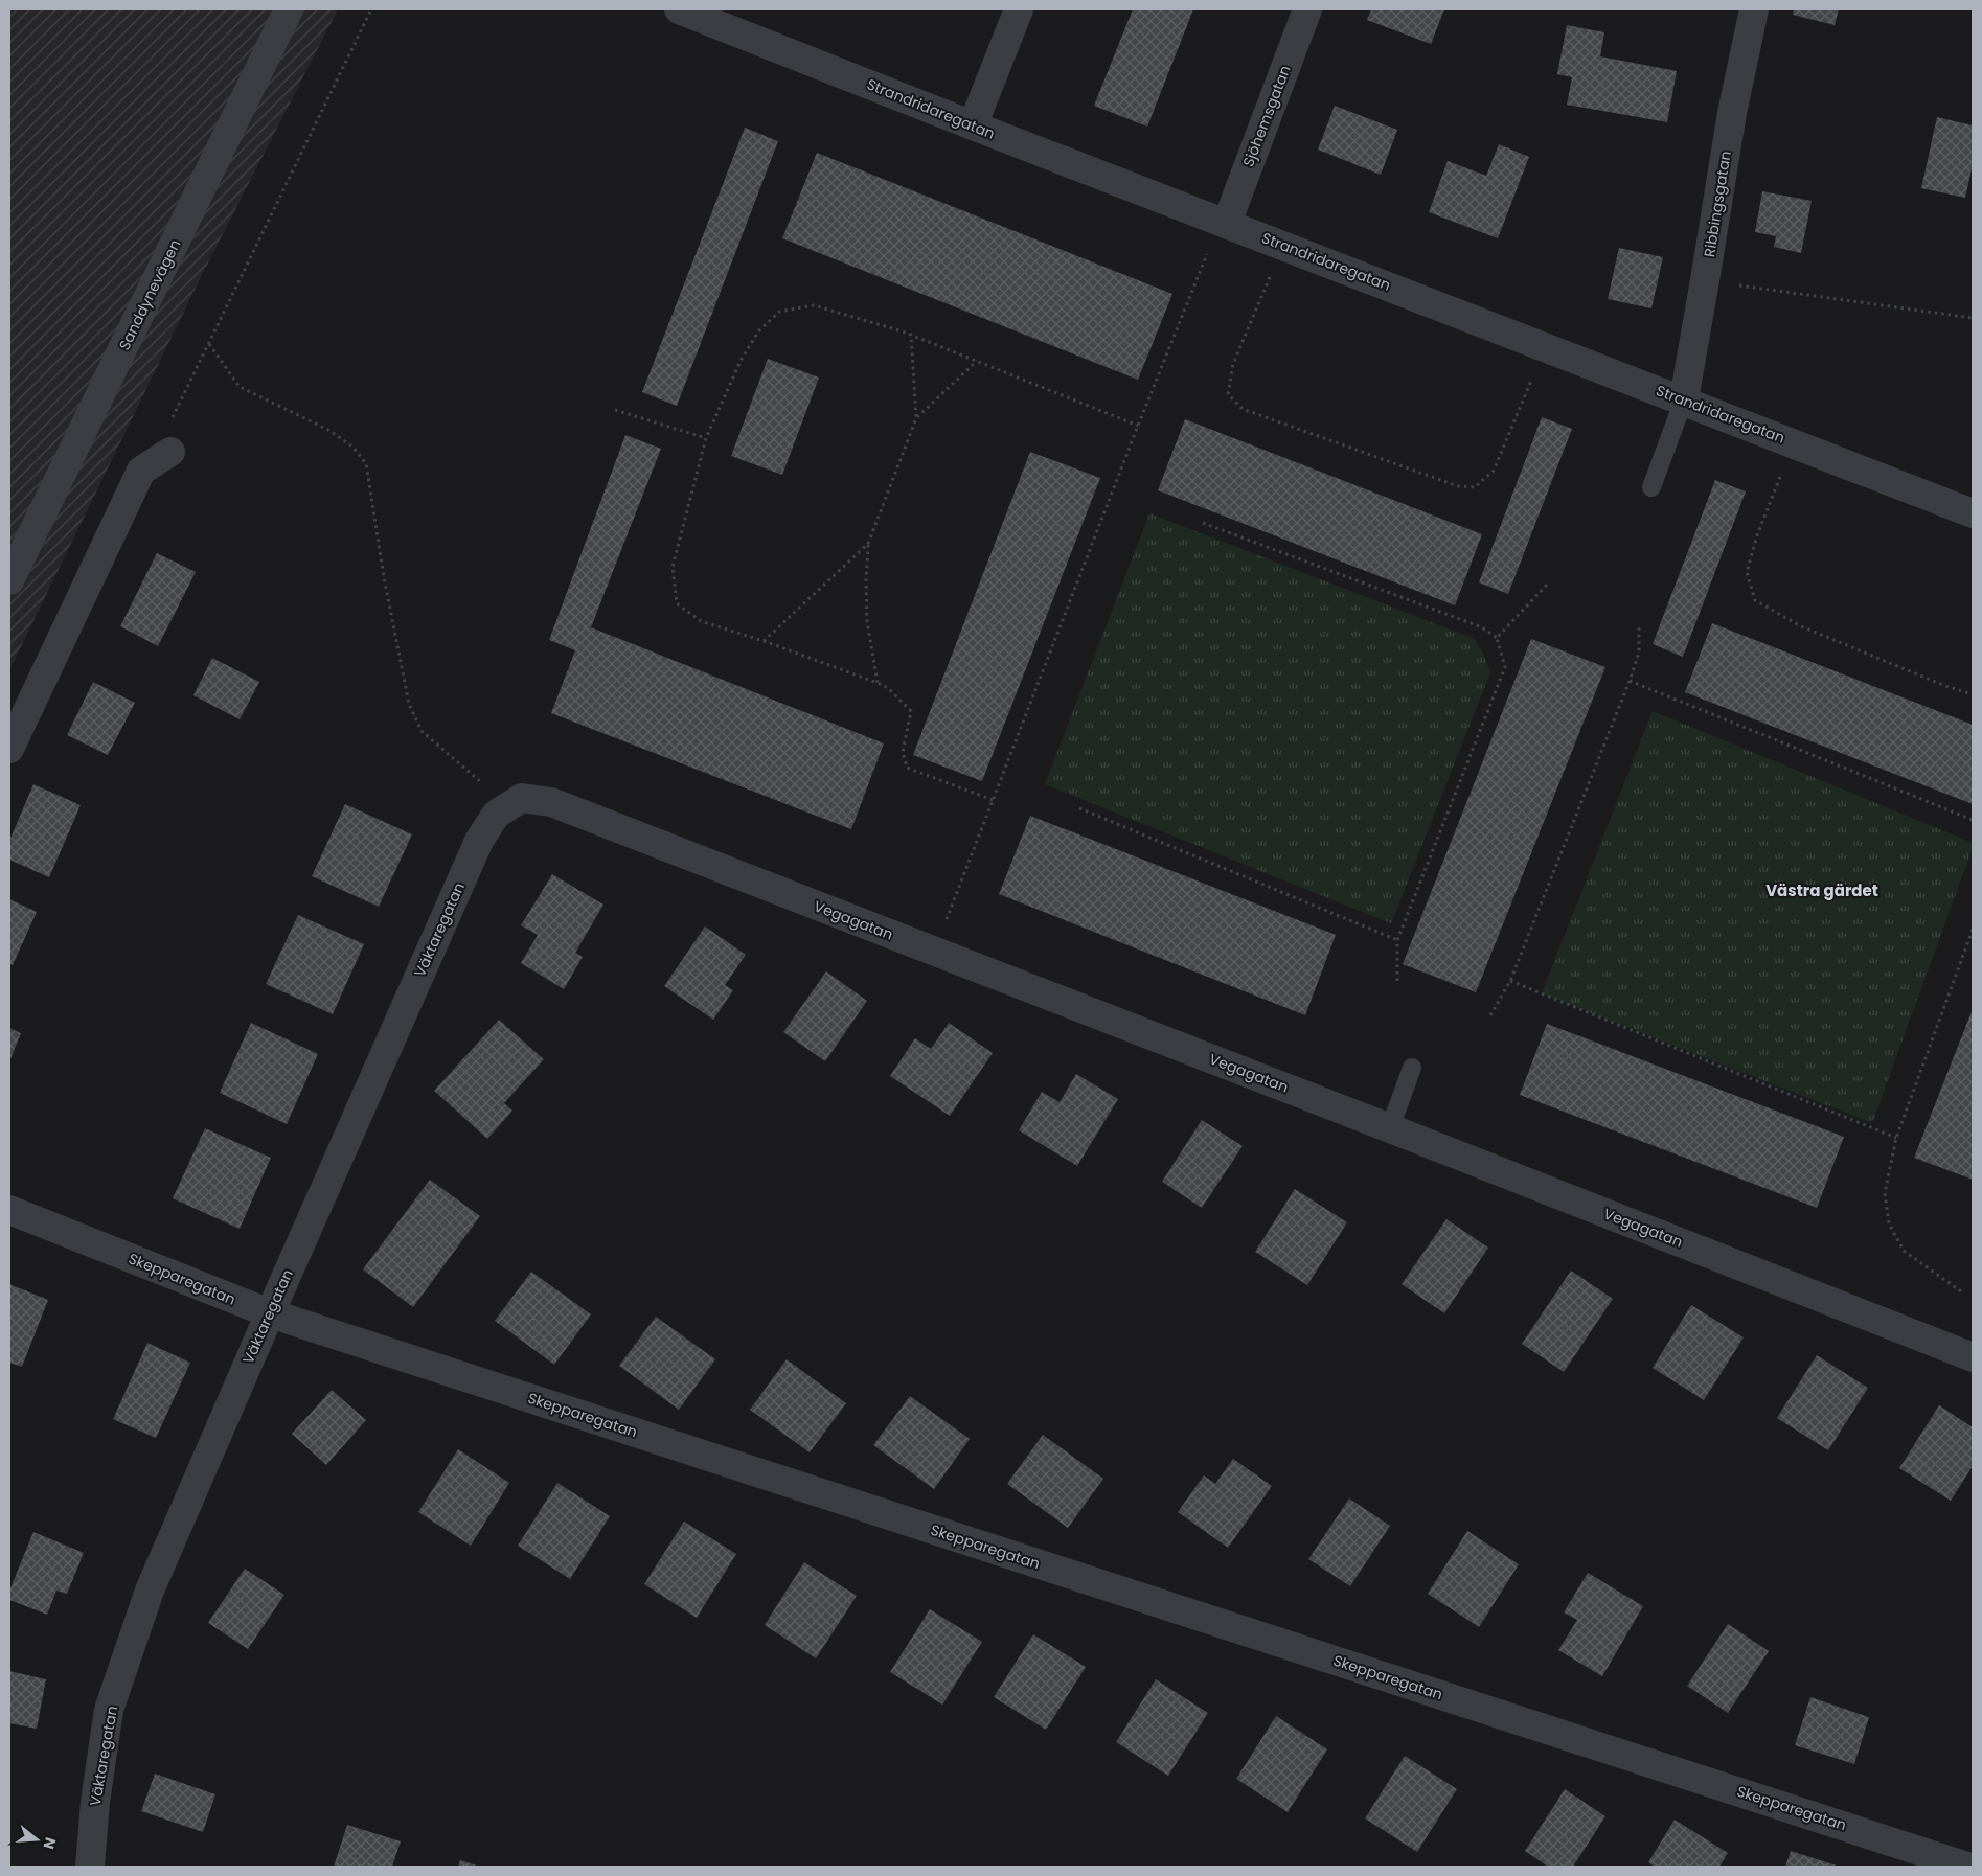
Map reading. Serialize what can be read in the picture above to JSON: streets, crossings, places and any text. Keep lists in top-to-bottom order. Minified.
{"streets":{"street":["Strandridaregatan","Sjöhemsgatan","Ribbingsgatan","Sanddynevägen","Vegagatan","Väktaregatan","Skepparegatan"]},"crossings":[["Strandridaregatan","Sjöhemsgatan"],["Strandridaregatan","Ribbingsgatan"],["Vegagatan","Väktaregatan"],["Väktaregatan","Skepparegatan"]],"districts":["Västra gärdet"],"north":"right"}
